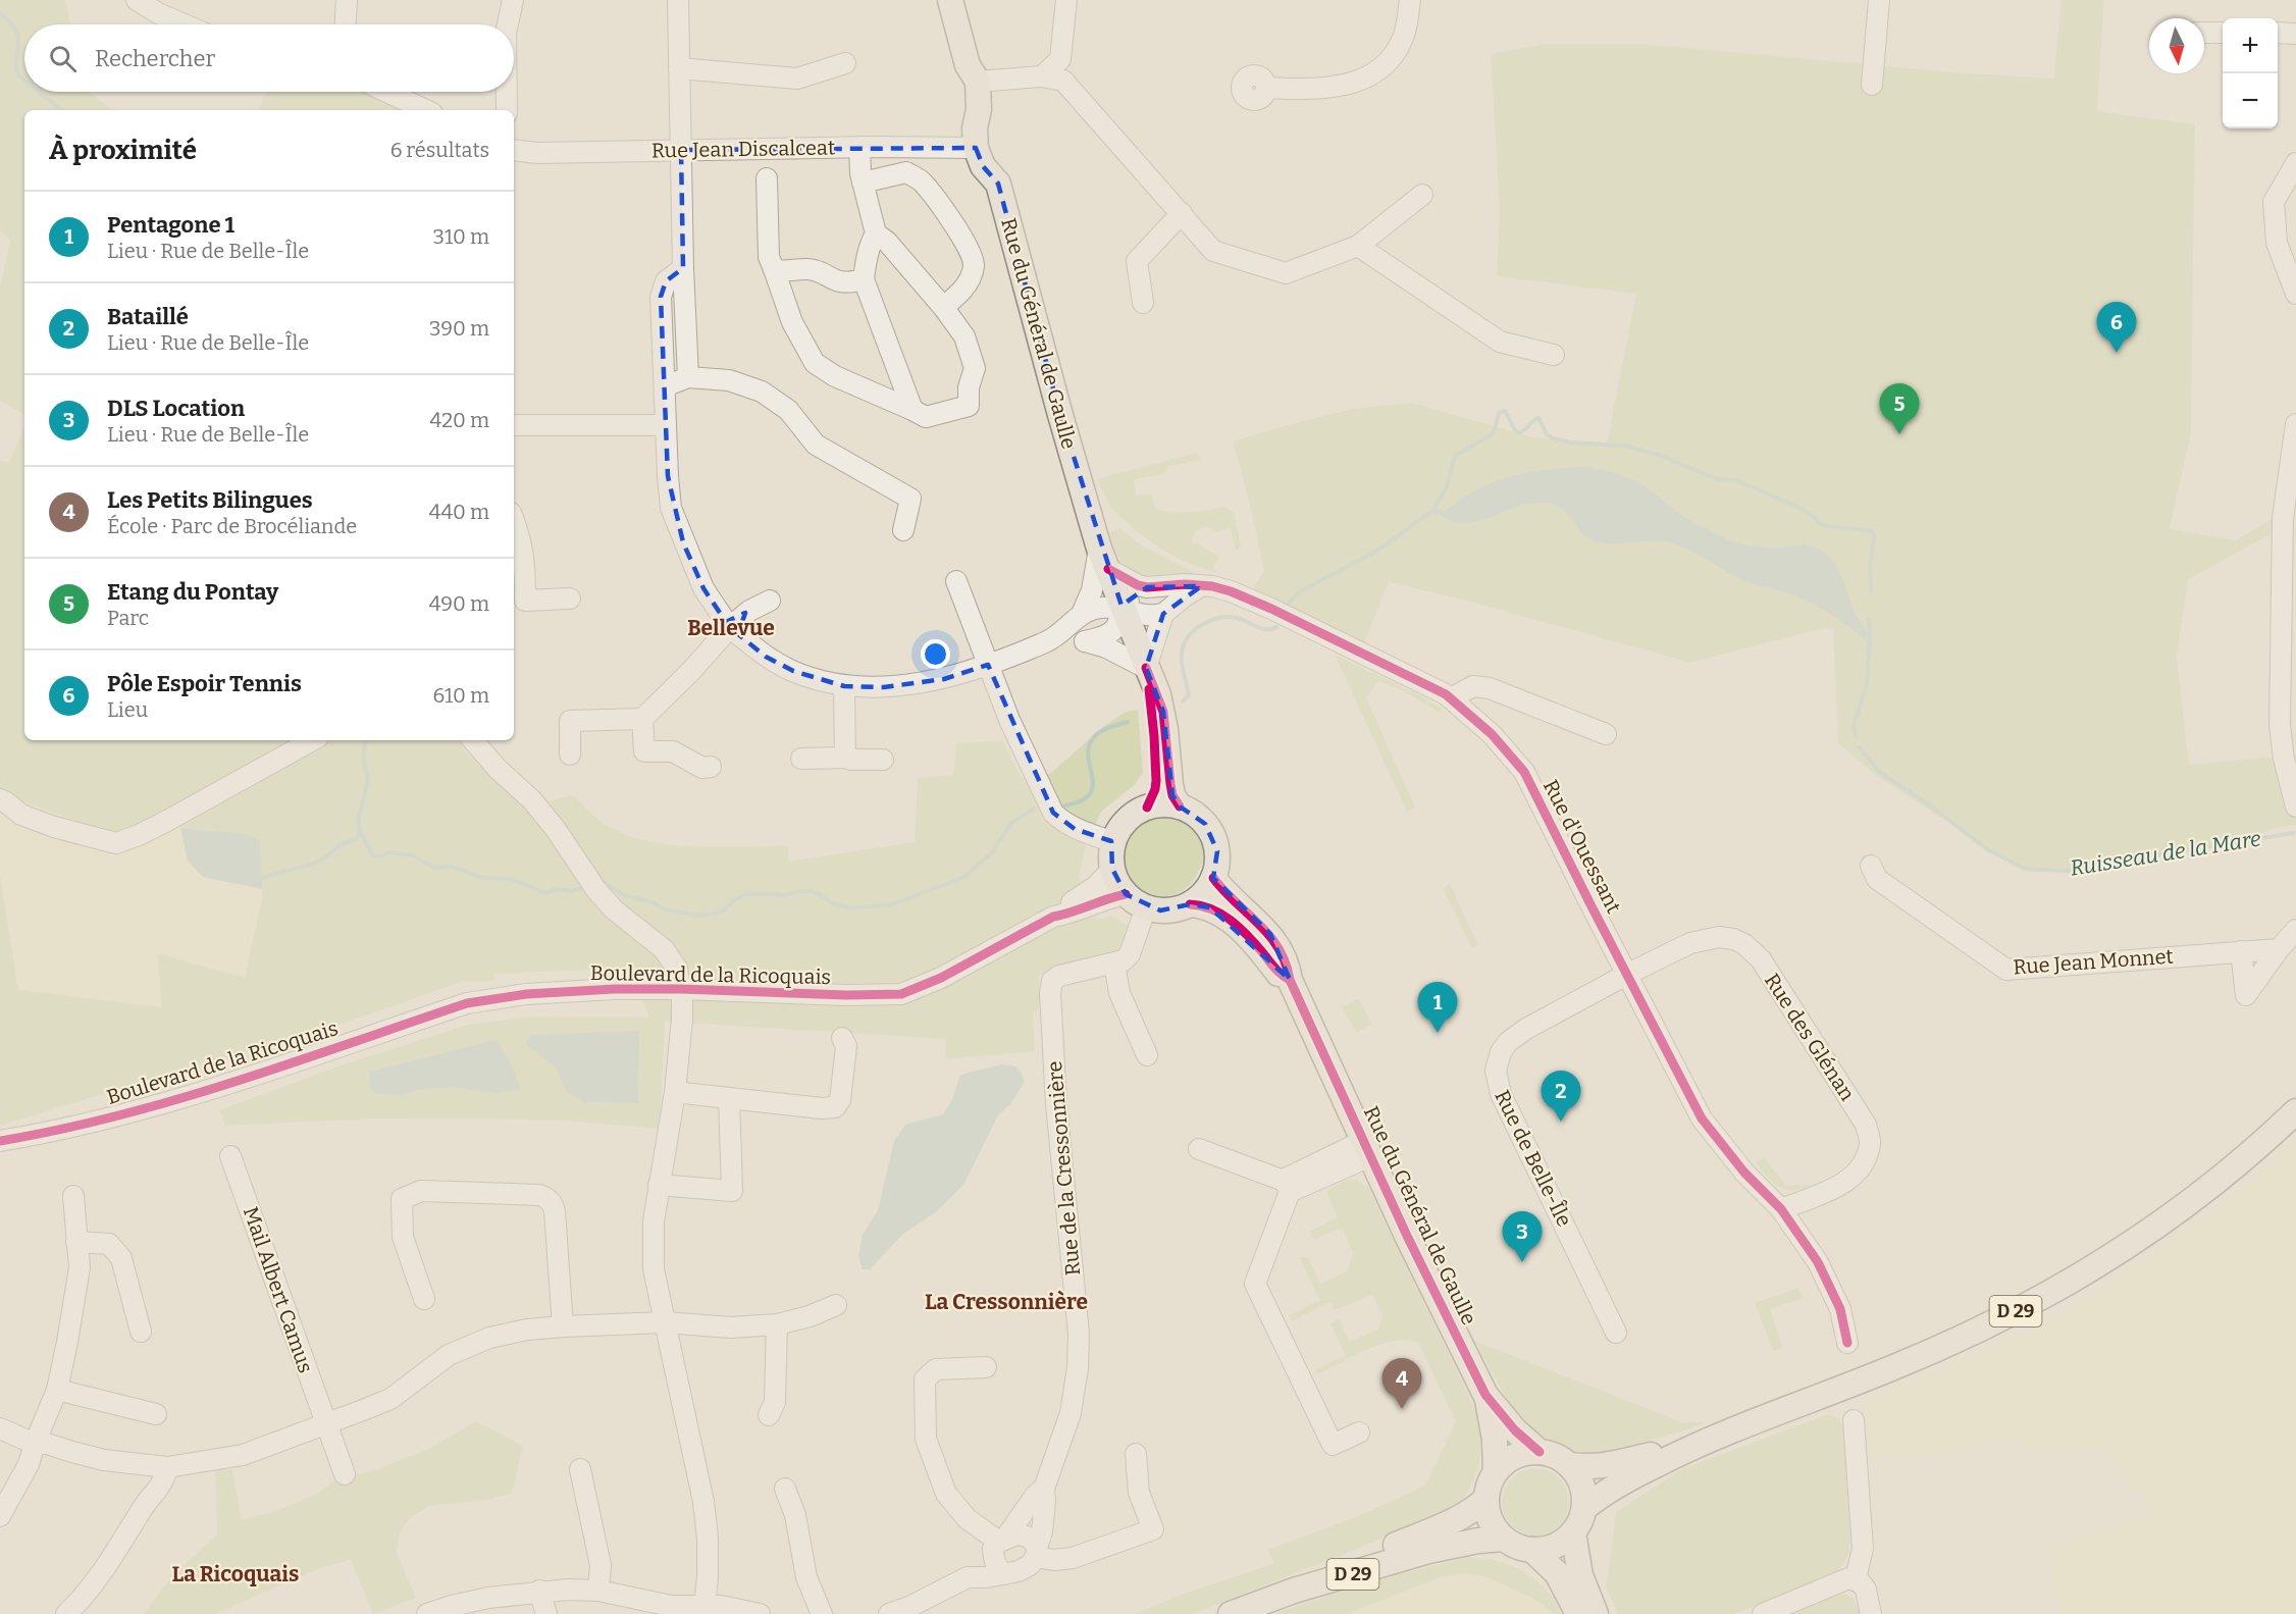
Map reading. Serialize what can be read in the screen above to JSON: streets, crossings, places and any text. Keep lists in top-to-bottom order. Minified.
{"streets":{"main road":["Rue du Général de Gaulle","D 29"],"street":["Rue Jean Discalceat","Rue d'Ouessant","Rue Jean Monnet","Boulevard de la Ricoquais","Rue des Glénan","Rue de Belle-Île","Rue de la Cressonnière","Mail Albert Camus"]},"crossings":[["Rue Jean Discalceat","Rue du Général de Gaulle"],["Rue du Général de Gaulle","Rue d'Ouessant"],["Rue du Général de Gaulle","Boulevard de la Ricoquais"],["Rue du Général de Gaulle","D 29"],["Rue d'Ouessant","Rue des Glénan"],["Rue d'Ouessant","Rue de Belle-Île"],["Rue des Glénan","Rue de Belle-Île"]],"districts":["Bellevue","La Cressonnière","La Ricoquais"],"water":["Ruisseau de la Mare"],"north":"bottom","page":{"map_buttons":["+","−"],"search":"Rechercher","heading":["À proximité","6 résultats"],"list":[{"mark":"1","name":"Pentagone 1","note":"Lieu · Rue de Belle-Île","value":"310 m"},{"mark":"2","name":"Bataillé","note":"Lieu · Rue de Belle-Île","value":"390 m"},{"mark":"3","name":"DLS Location","note":"Lieu · Rue de Belle-Île","value":"420 m"},{"mark":"4","name":"Les Petits Bilingues","note":"École · Parc de Brocéliande","value":"440 m"},{"mark":"5","name":"Etang du Pontay","note":"Parc","value":"490 m"},{"mark":"6","name":"Pôle Espoir Tennis","note":"Lieu","value":"610 m"}],"pins":["6","5","1","2","3","4"]}}
